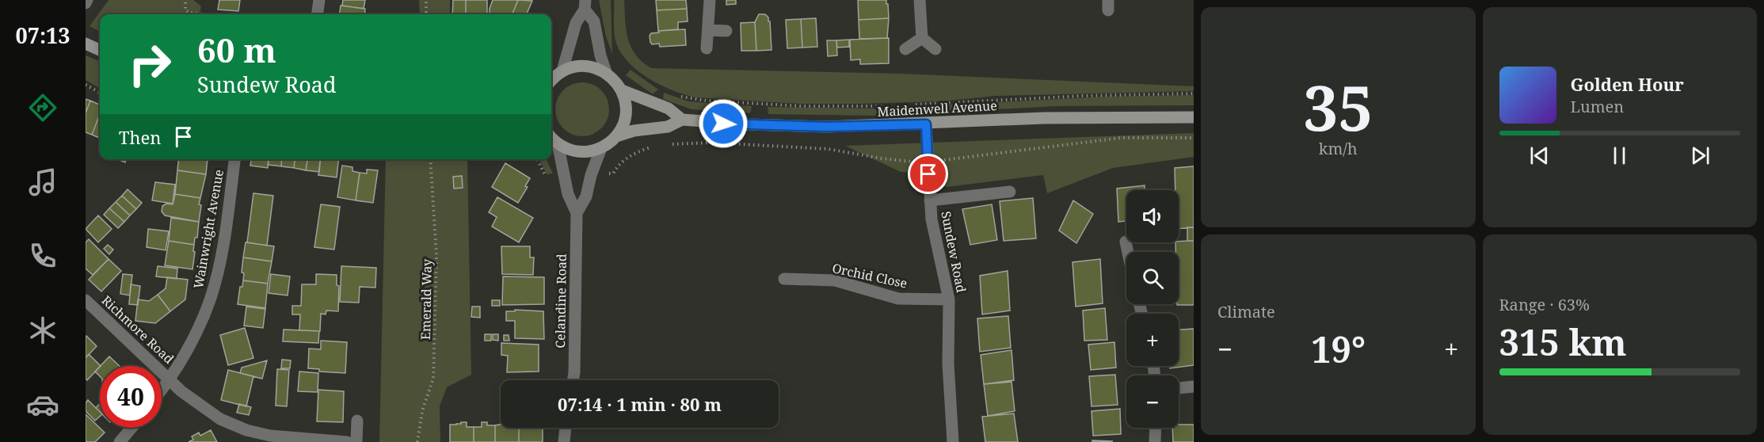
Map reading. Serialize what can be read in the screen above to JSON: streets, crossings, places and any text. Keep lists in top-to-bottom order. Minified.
{"streets":{"street":["Maidenwell Avenue","Wainwright Avenue","Sundew Road","Orchid Close","Celandine Road","Richmore Road"],"path":["Emerald Way"]},"crossings":[["Maidenwell Avenue","Sundew Road"],["Maidenwell Avenue","Celandine Road"],["Wainwright Avenue","Richmore Road"],["Sundew Road","Orchid Close"]],"page":{"tabs":"07:13","tile":[["35","km/h"],"Climate",["Range · 63%","315 km"]],"turn":["60 m","Sundew Road"],"song":["Golden Hour","Lumen"],"then":"Then","map_buttons":["+","−"],"heat":["−","19°","+"],"limit":"40","trip":"07:14 · 1 min · 80 m"}}
